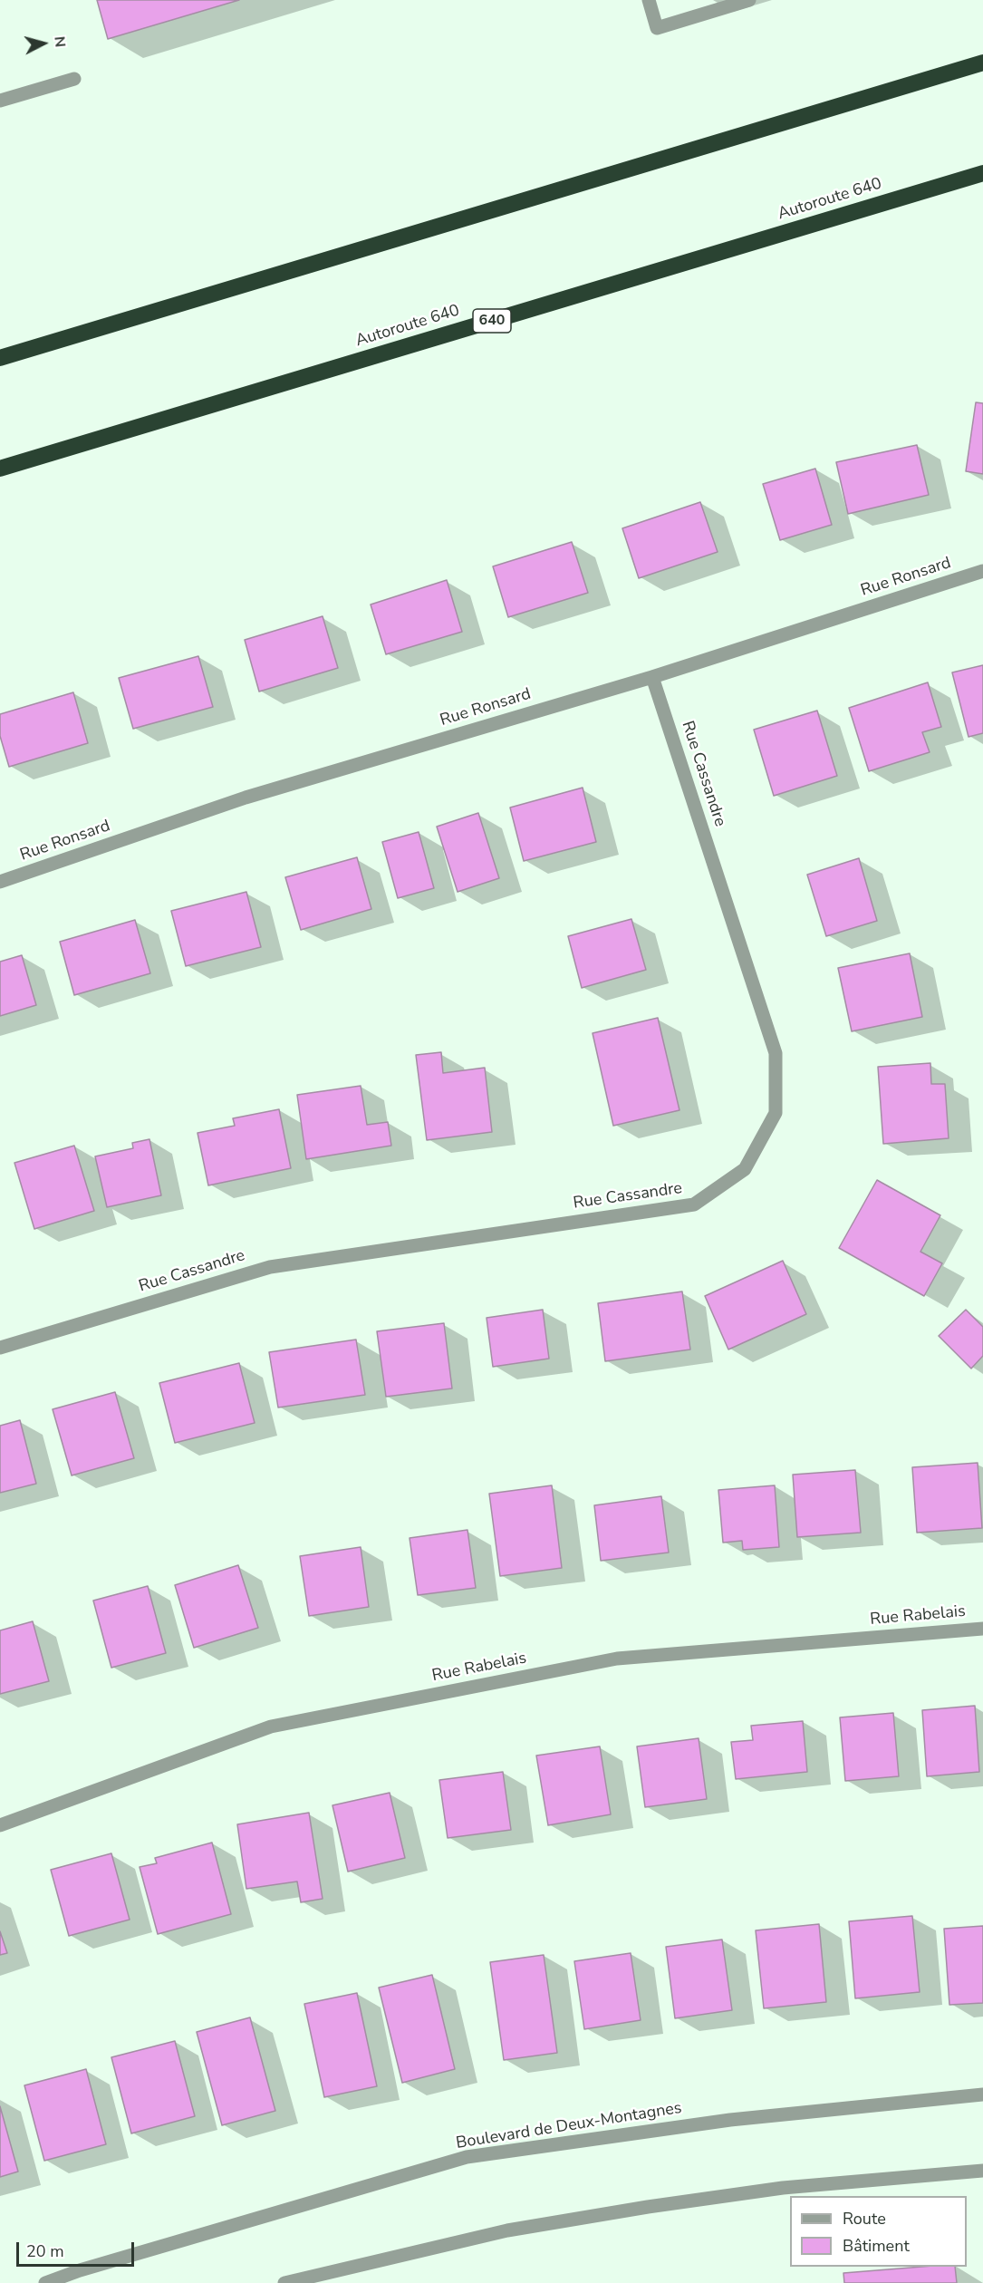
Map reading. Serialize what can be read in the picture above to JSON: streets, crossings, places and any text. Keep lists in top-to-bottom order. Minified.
{"streets":{"highway":["Autoroute 640","640"],"street":["Rue Ronsard","Rue Cassandre","Rue Rabelais","Boulevard de Deux-Montagnes"]},"crossings":[["Rue Ronsard","Rue Cassandre"]],"legend":["Route","Bâtiment"],"scale_bar":"20 m","north":"right"}
